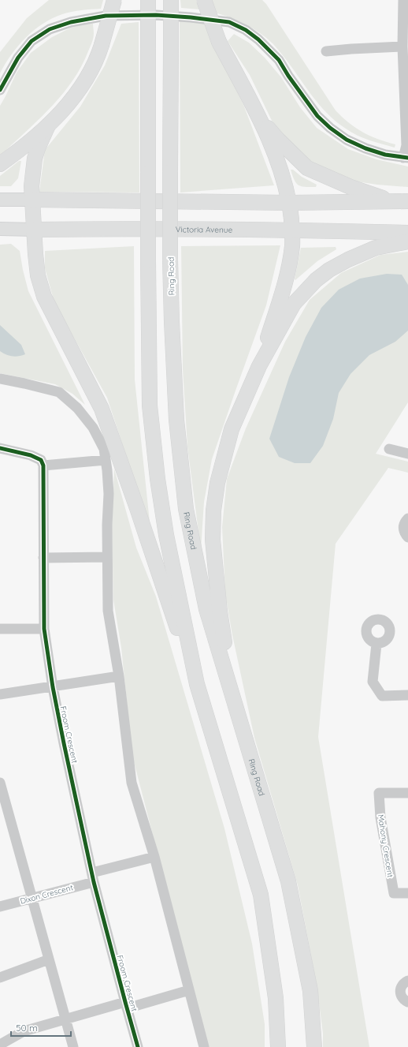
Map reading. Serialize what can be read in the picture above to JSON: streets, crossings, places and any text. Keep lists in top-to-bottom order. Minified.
{"streets":{"highway":["Victoria Avenue","Ring Road"],"street":["Froom Crescent","Mahony Crescent","Dixon Crescent"]},"crossings":[["Froom Crescent","Dixon Crescent"]],"scale_bar":"50 m"}
